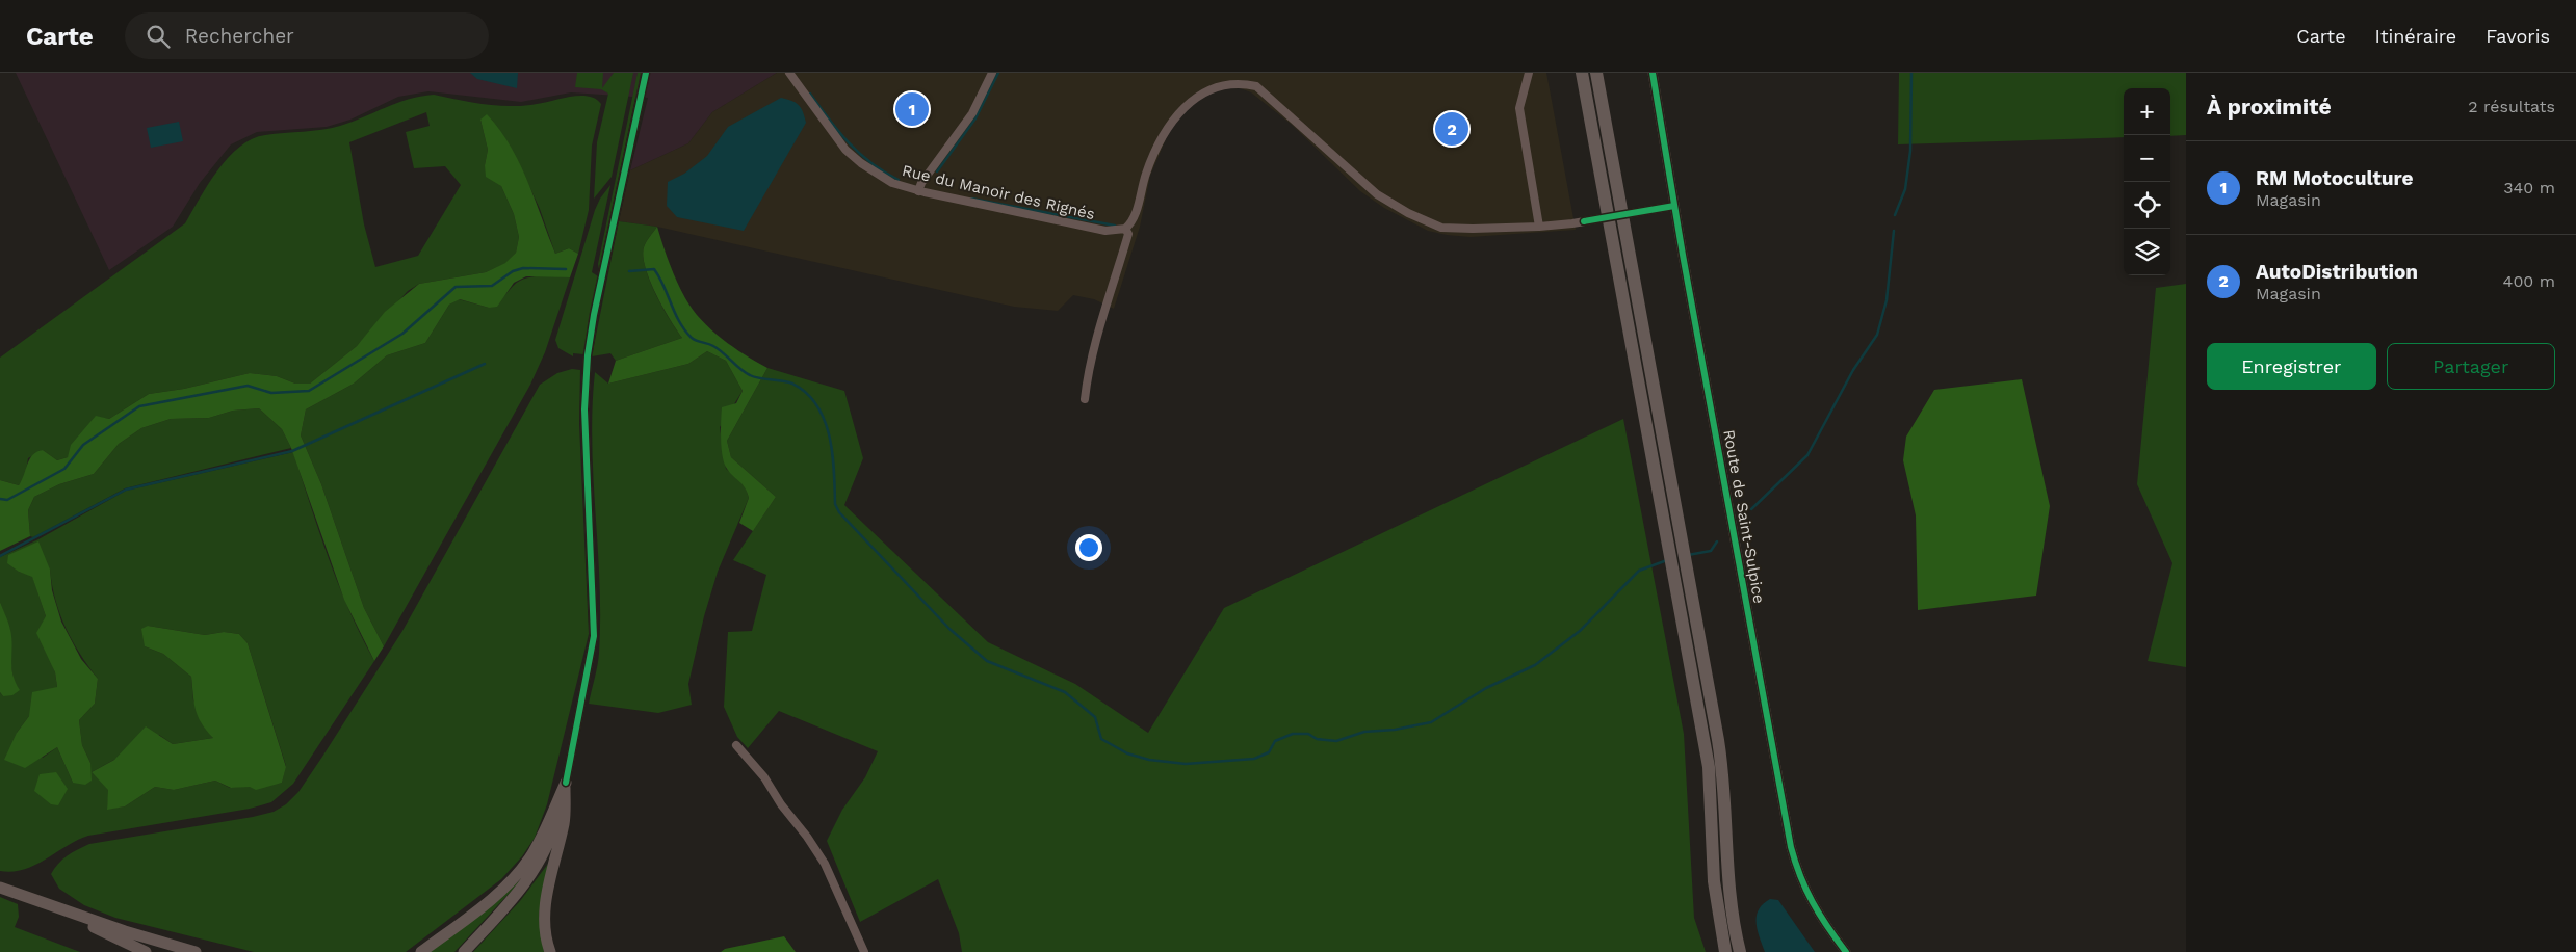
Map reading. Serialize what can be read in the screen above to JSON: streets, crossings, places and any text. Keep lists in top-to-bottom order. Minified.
{"streets":{"street":["Rue du Manoir des Rignés","Route de Saint-Sulpice"]},"page":{"header":"Carte","search":"Rechercher","nav":["Carte","Itinéraire","Favoris"],"heading":["À proximité","2 résultats"],"map_buttons":["+","−"],"pins":["1","2"],"list":[{"mark":"1","name":"RM Motoculture","note":"Magasin","value":"340 m"},{"mark":"2","name":"AutoDistribution","note":"Magasin","value":"400 m"}],"buttons":["Enregistrer","Partager"]}}
